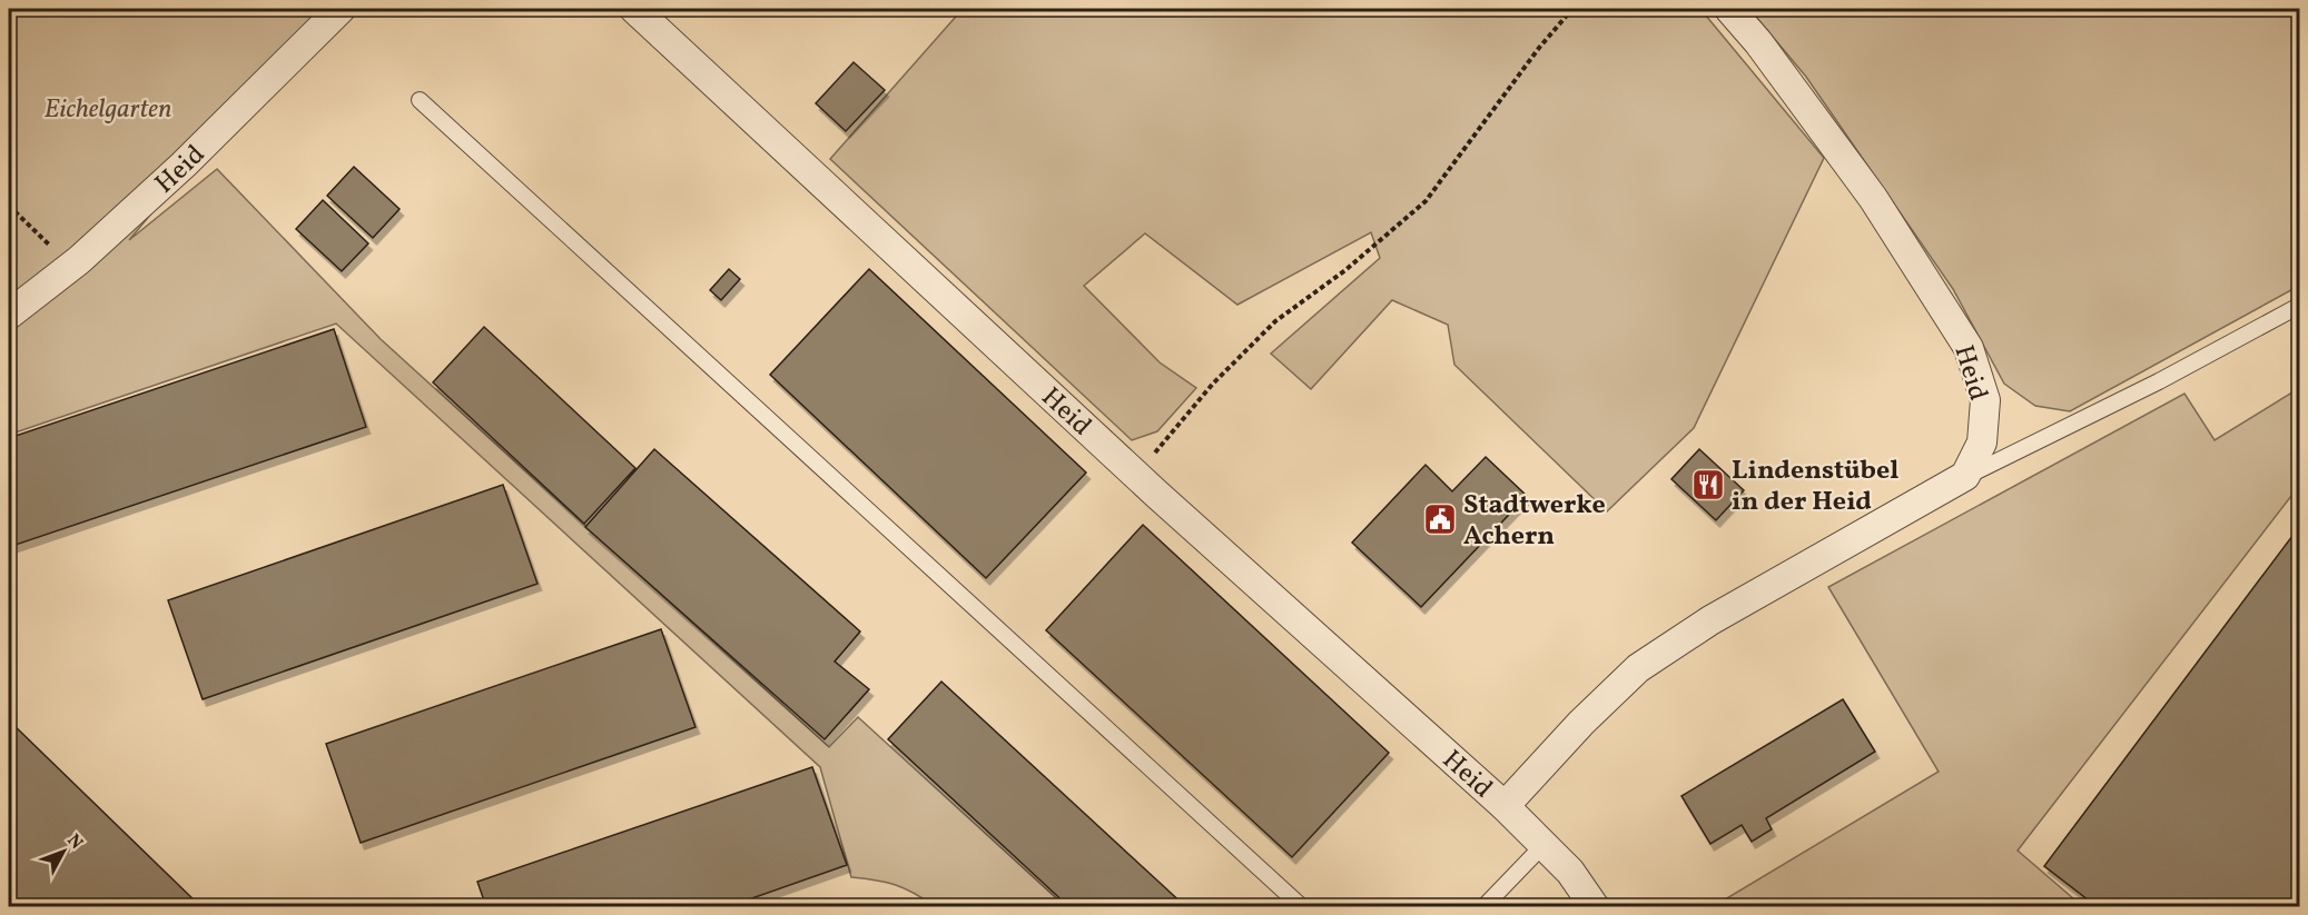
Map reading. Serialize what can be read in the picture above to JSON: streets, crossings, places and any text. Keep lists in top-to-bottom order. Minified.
{"streets":{"street":["Heid"]},"parks":["Eichelgarten"],"places":{"restaurant":["Lindenstübel in der Heid"],"public building":["Stadtwerke Achern"]},"north":"top right"}
